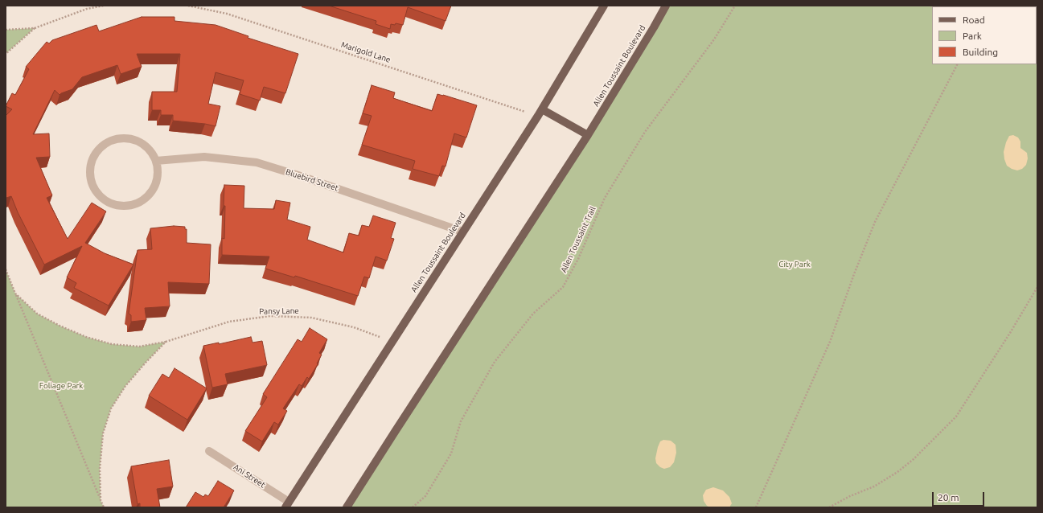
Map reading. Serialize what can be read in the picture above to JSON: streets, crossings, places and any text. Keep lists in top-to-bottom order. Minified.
{"streets":{"main road":["Allen Toussaint Boulevard"],"street":["Bluebird Street","Ani Street"],"path":["Marigold Lane","Allen Toussaint Trail","Pansy Lane"]},"crossings":[["Marigold Lane","Allen Toussaint Boulevard"],["Allen Toussaint Boulevard","Bluebird Street"],["Allen Toussaint Boulevard","Pansy Lane"],["Allen Toussaint Boulevard","Ani Street"]],"parks":["City Park","Foliage Park"],"legend":["Road","Park","Building"],"scale_bar":"20 m"}
